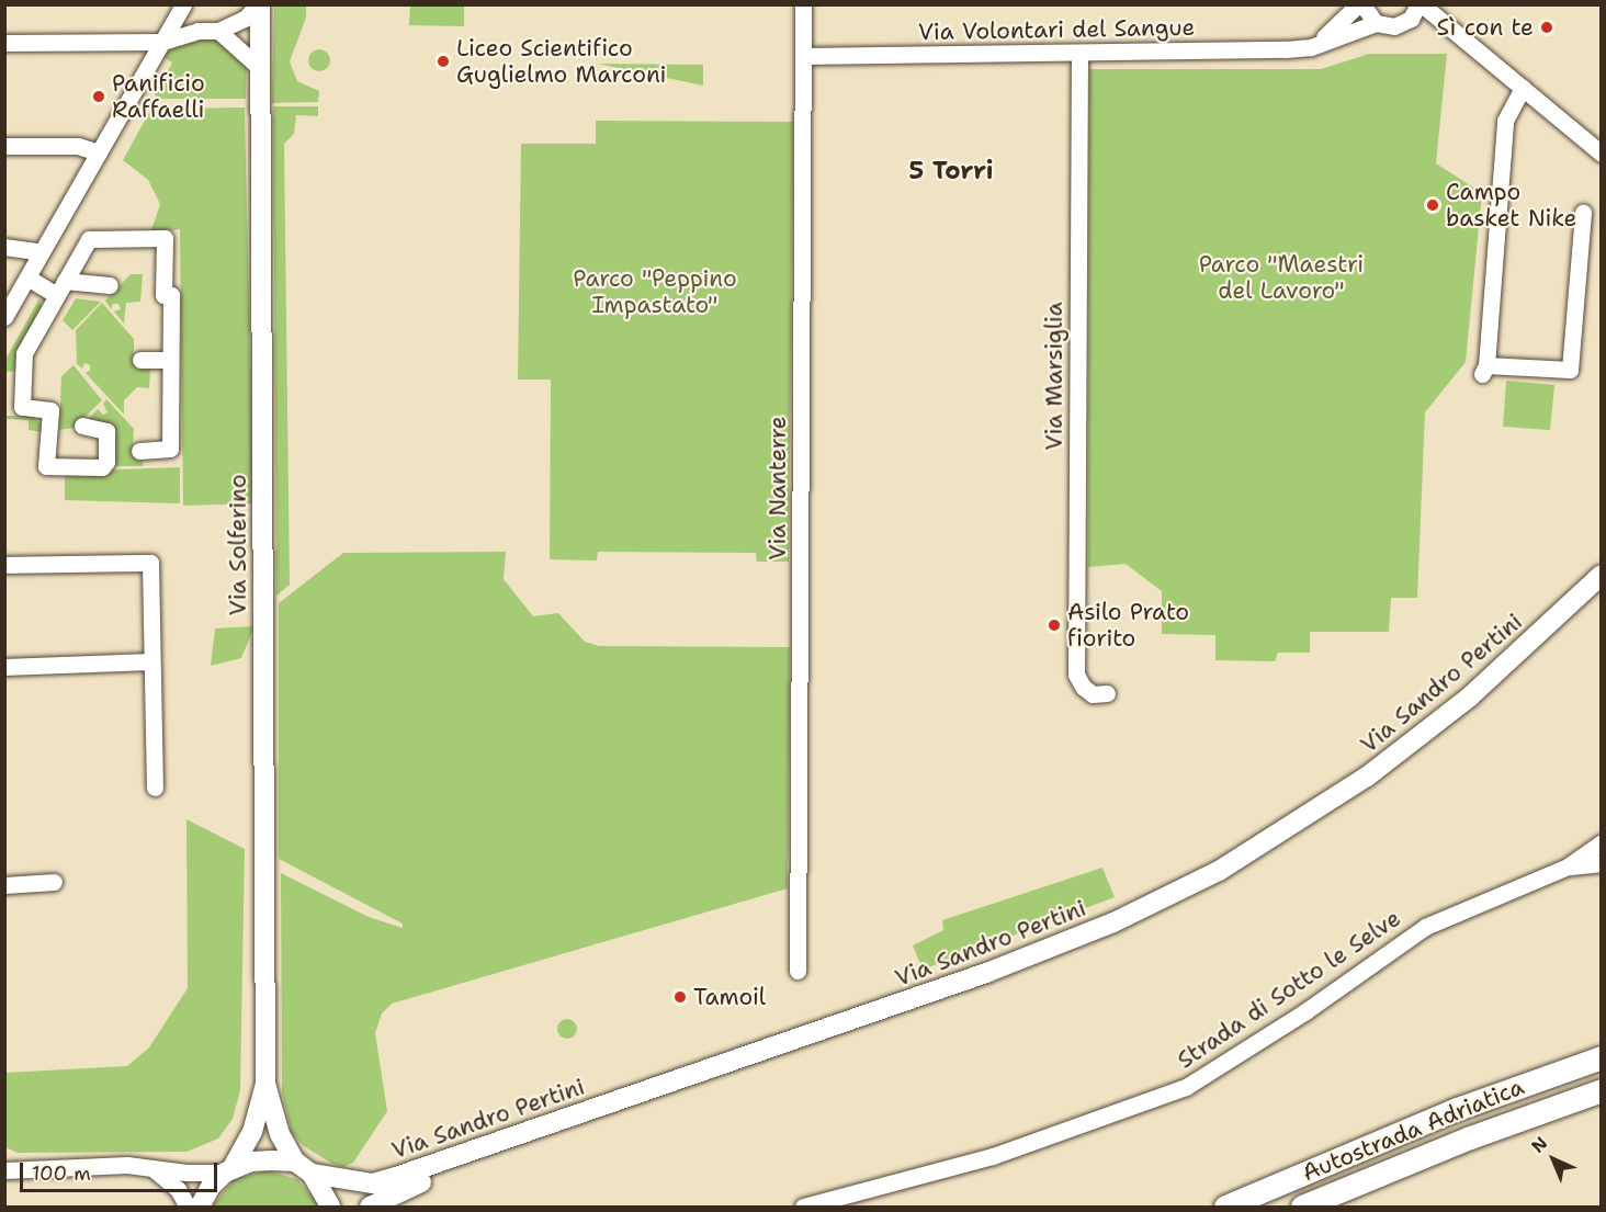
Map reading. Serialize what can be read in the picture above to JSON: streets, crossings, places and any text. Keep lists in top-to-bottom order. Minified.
{"streets":{"highway":["Autostrada Adriatica"],"main road":["Via Solferino","Via Sandro Pertini"],"street":["Via Volontari del Sangue","Via Marsiglia","Via Nanterre","Strada di Sotto le Selve"]},"crossings":[["Via Volontari del Sangue","Via Marsiglia"],["Via Volontari del Sangue","Via Nanterre"],["Via Solferino","Via Sandro Pertini"]],"districts":["5 Torri"],"parks":["Parco \"Maestri del Lavoro\"","Parco \"Peppino Impastato\""],"places":["Sì con te","Liceo Scientifico Guglielmo Marconi","Panificio Raffaelli","Campo basket Nike","Asilo Prato fiorito","Tamoil"],"scale_bar":"100 m","north":"top left"}
